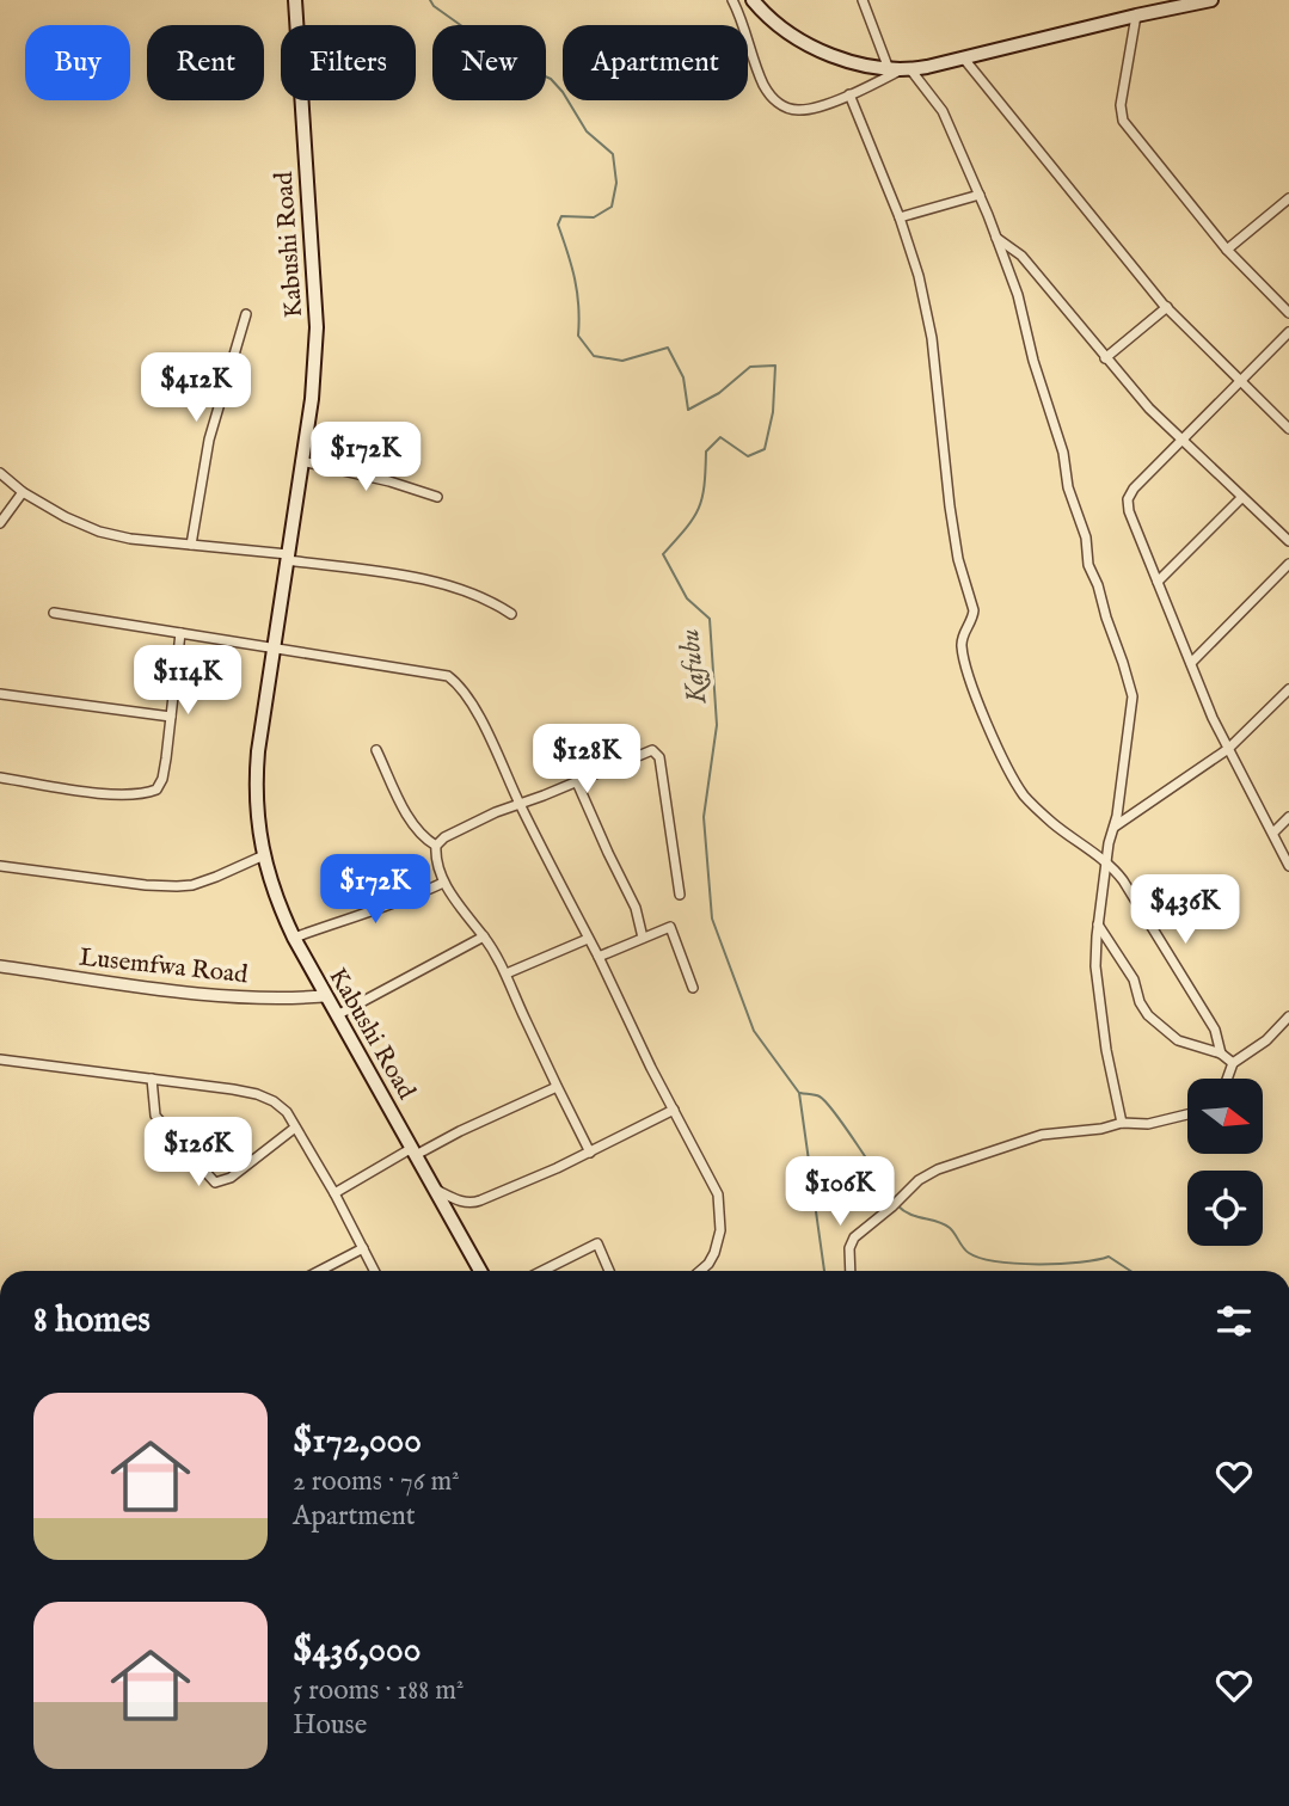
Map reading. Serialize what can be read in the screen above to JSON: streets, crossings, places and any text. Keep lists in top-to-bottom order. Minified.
{"streets":{"main road":["Kabushi Road"],"street":["Lusemfwa Road"]},"crossings":[["Kabushi Road","Lusemfwa Road"]],"water":["Kafubu"],"north":"right","page":{"chip":["Buy","Rent","Filters","New","Apartment"],"price":["$412K","$172K","$114K","$128K","$172K","$436K","$126K","$106K"],"heading":"8 homes","list":[{"name":"$172,000","note":"2 rooms · 76 m² · Apartment"},{"name":"$436,000","note":"5 rooms · 188 m² · House"}]}}
